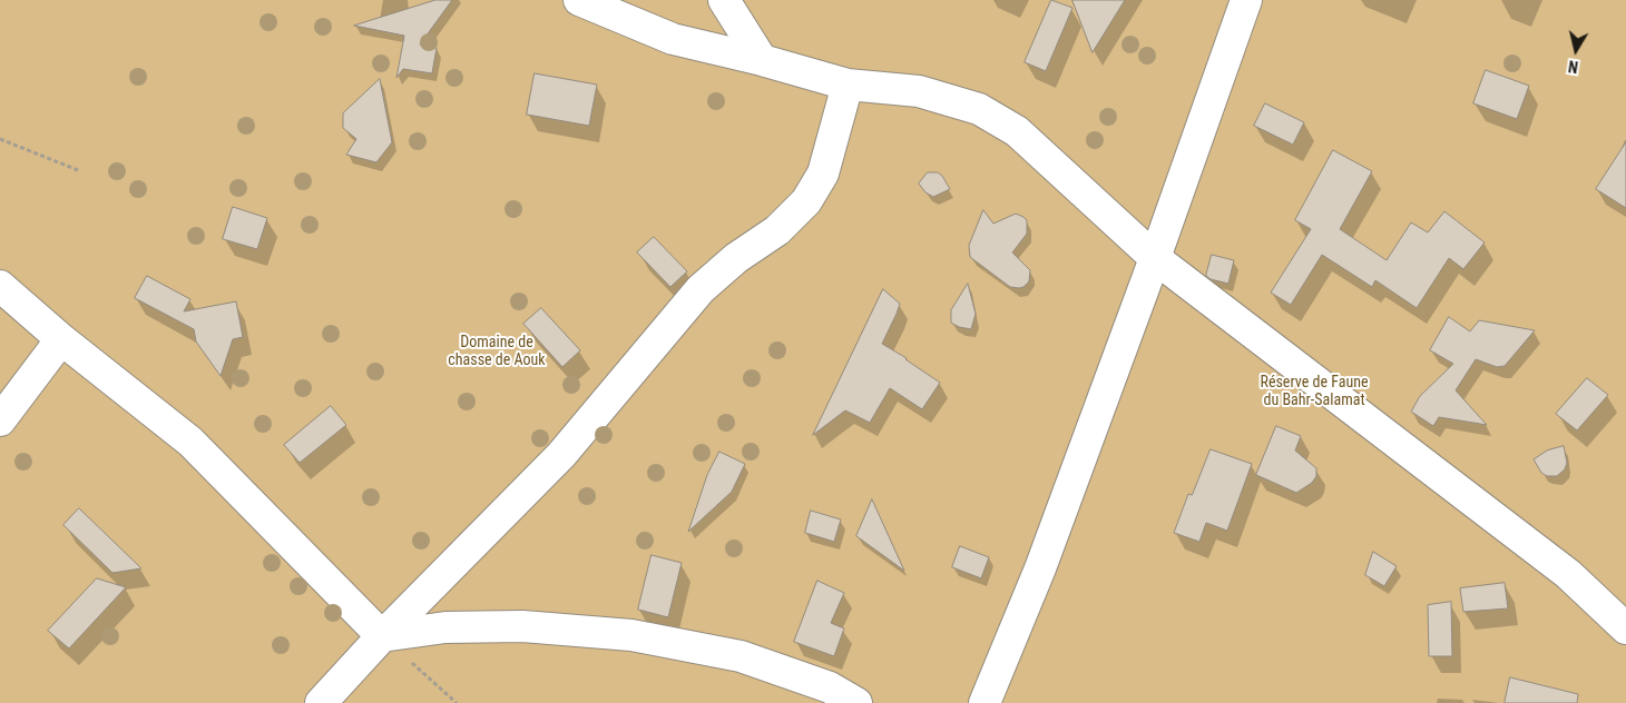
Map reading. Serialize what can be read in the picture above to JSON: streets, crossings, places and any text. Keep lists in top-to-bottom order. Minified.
{"parks":["Domaine de chasse de Aouk","Réserve de Faune du Bahr-Salamat"],"north":"bottom"}
